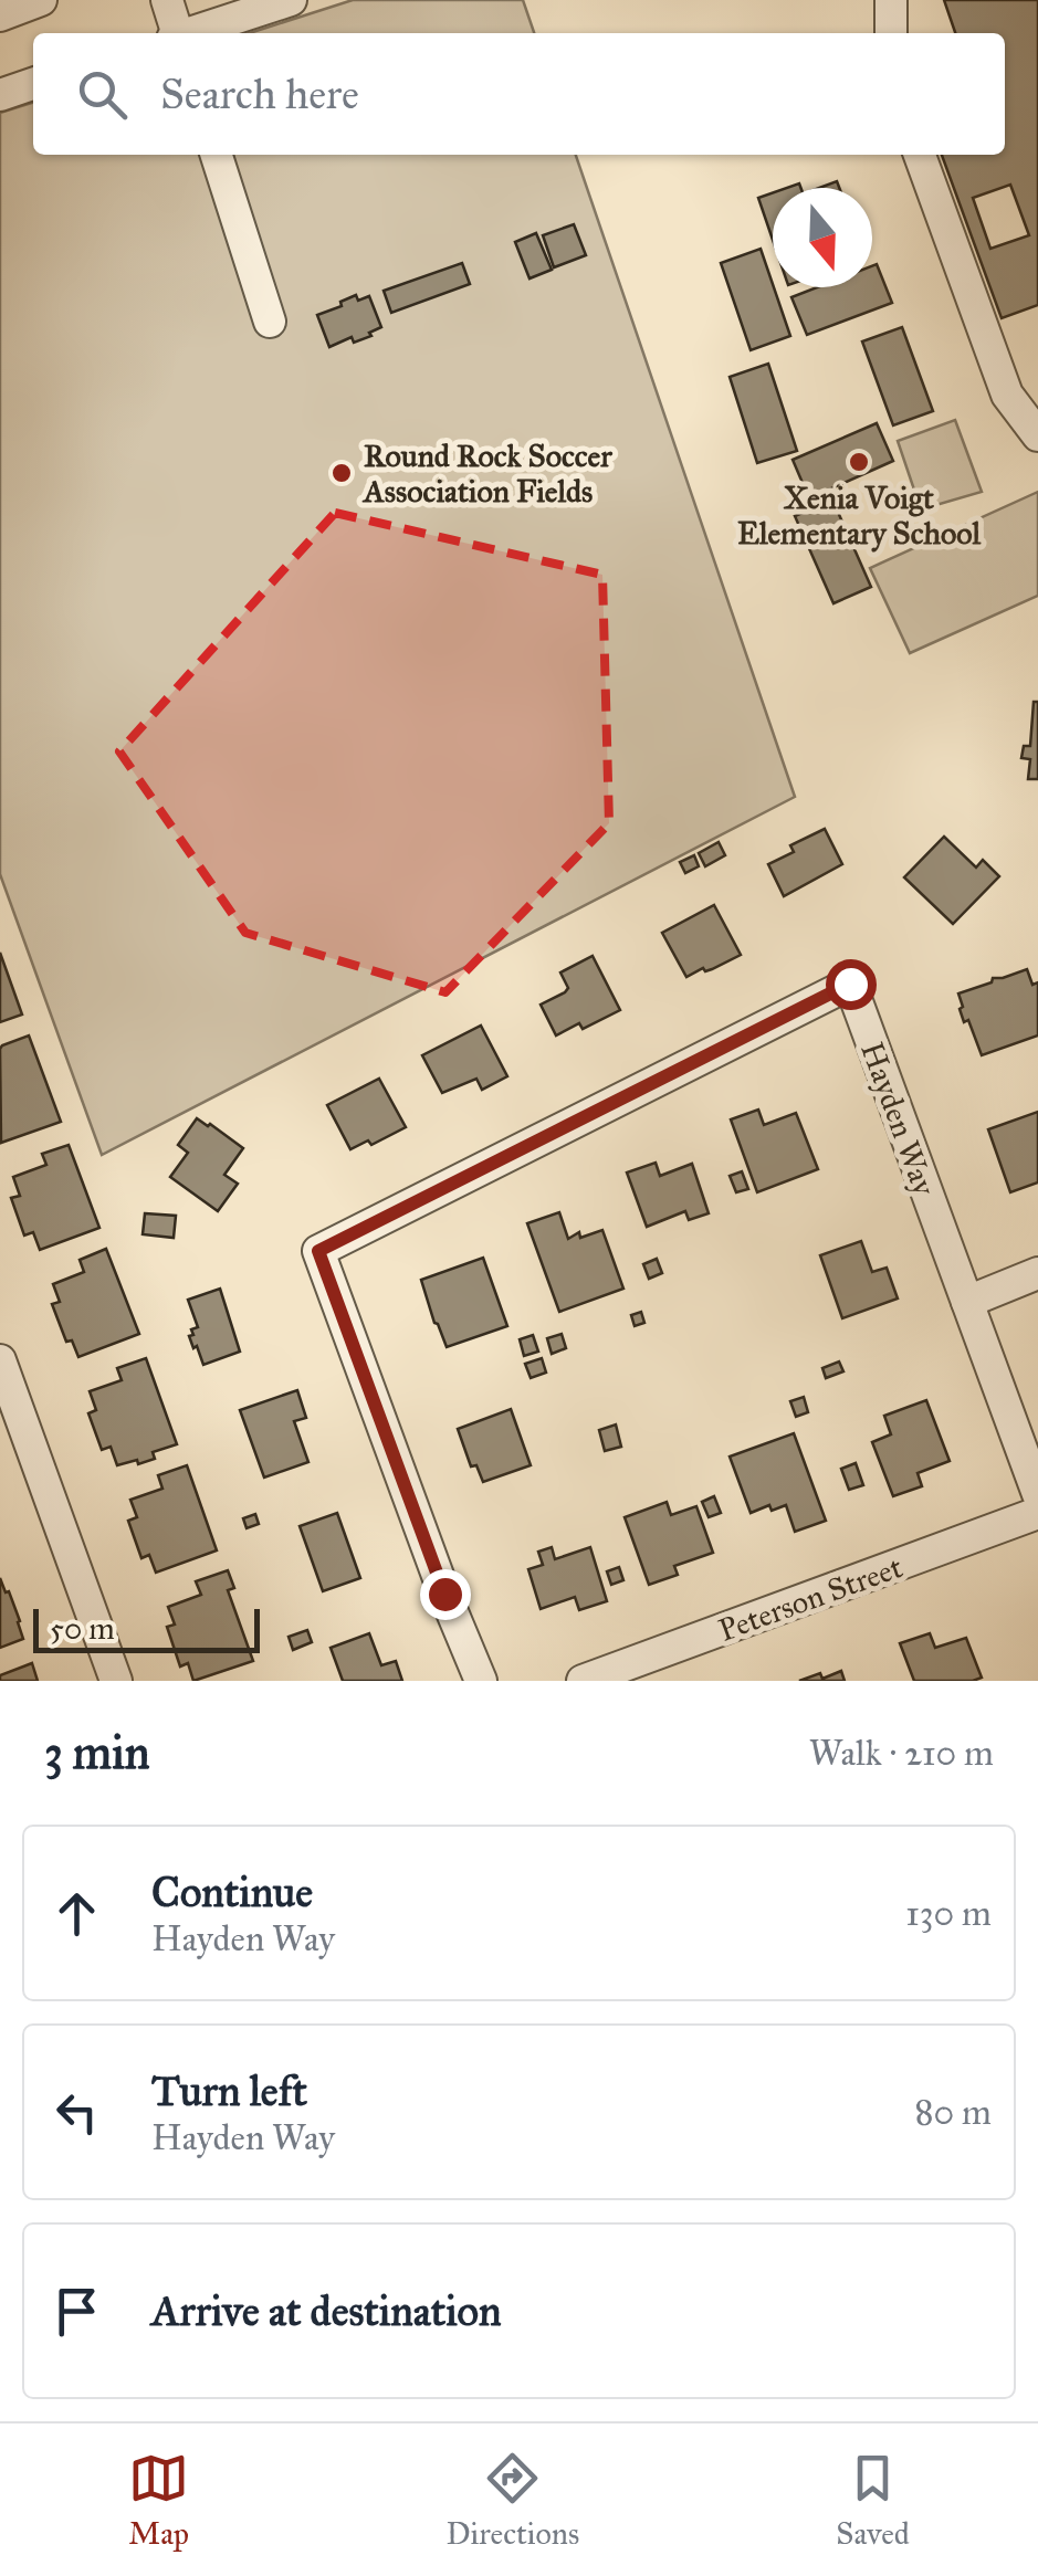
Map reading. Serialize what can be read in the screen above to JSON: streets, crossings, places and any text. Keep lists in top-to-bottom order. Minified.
{"streets":{"street":["Hayden Way","Peterson Street"]},"places":["Xenia Voigt Elementary School","Round Rock Soccer Association Fields"],"scale_bar":"50 m","north":"bottom","page":{"search":"Search here","scale":"50 m","heading":["3 min","Walk · 210 m"],"list":[["Continue","Hayden Way","130 m"],["Turn left","Hayden Way","80 m"],"Arrive at destination"],"nav":["Map","Directions","Saved"]}}
